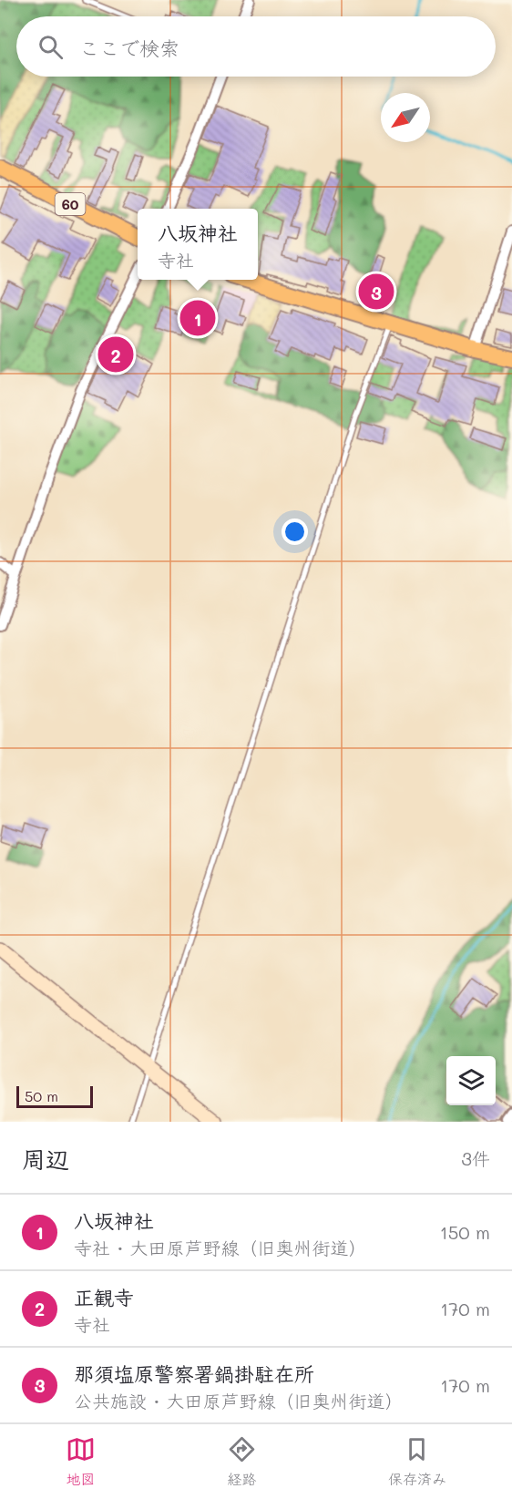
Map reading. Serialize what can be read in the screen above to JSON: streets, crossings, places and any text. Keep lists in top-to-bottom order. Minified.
{"streets":{"main road":["60"]},"scale_bar":"50 m","north":"bottom left","page":{"search":"ここで検索","popup":["八坂神社","寺社"],"pins":["3","1","2"],"scale":"50 m","heading":["周辺","3件"],"list":[{"mark":"1","name":"八坂神社","note":"寺社 · 大田原芦野線（旧奥州街道）","value":"150 m"},{"mark":"2","name":"正観寺","note":"寺社","value":"170 m"},{"mark":"3","name":"那須塩原警察署鍋掛駐在所","note":"公共施設 · 大田原芦野線（旧奥州街道）","value":"170 m"}],"nav":["地図","経路","保存済み"]}}
